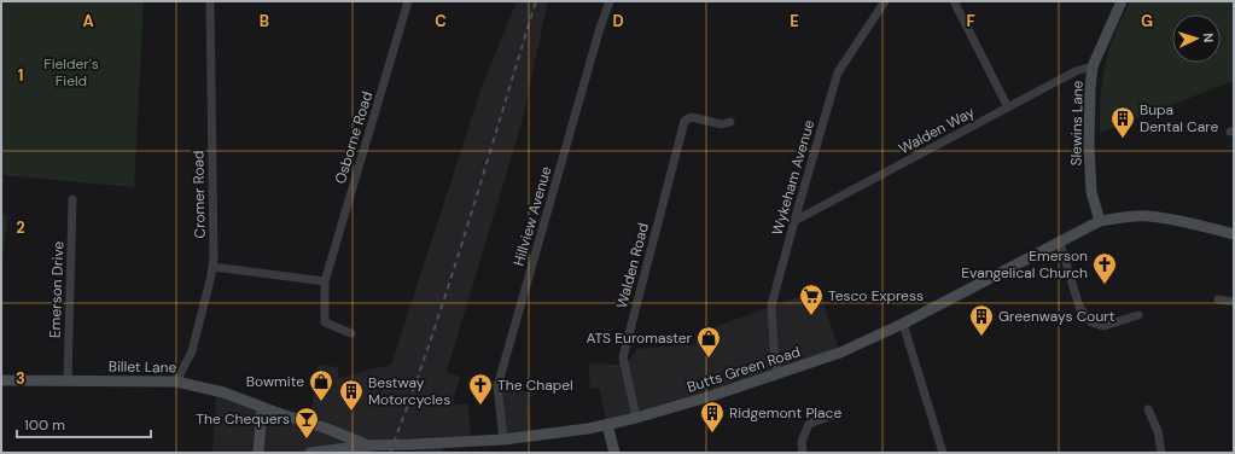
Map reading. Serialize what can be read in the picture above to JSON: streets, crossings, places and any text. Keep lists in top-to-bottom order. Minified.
{"streets":{"street":["Slewins Lane","Walden Way","Osborne Road","Wykeham Avenue","Cromer Road","Hillview Avenue","Walden Road","Emerson Drive","Billet Lane","Butts Green Road"]},"crossings":[["Slewins Lane","Walden Way"],["Slewins Lane","Butts Green Road"],["Walden Way","Wykeham Avenue"],["Wykeham Avenue","Butts Green Road"],["Cromer Road","Billet Lane"],["Hillview Avenue","Butts Green Road"],["Walden Road","Butts Green Road"],["Emerson Drive","Billet Lane"],["Billet Lane","Butts Green Road"]],"parks":["Fielder's Field"],"places":{"building":["Bupa Dental Care","Greenways Court","Bestway Motorcycles","Ridgemont Place"],"church":["Emerson Evangelical Church","The Chapel"],"supermarket":["Tesco Express"],"shop":["ATS Euromaster","Bowmite"],"bar":["The Chequers"]},"scale_bar":"100 m","north":"right","grid":{"columns":["A","B","C","D","E","F","G"],"rows":["1","2","3"]}}
